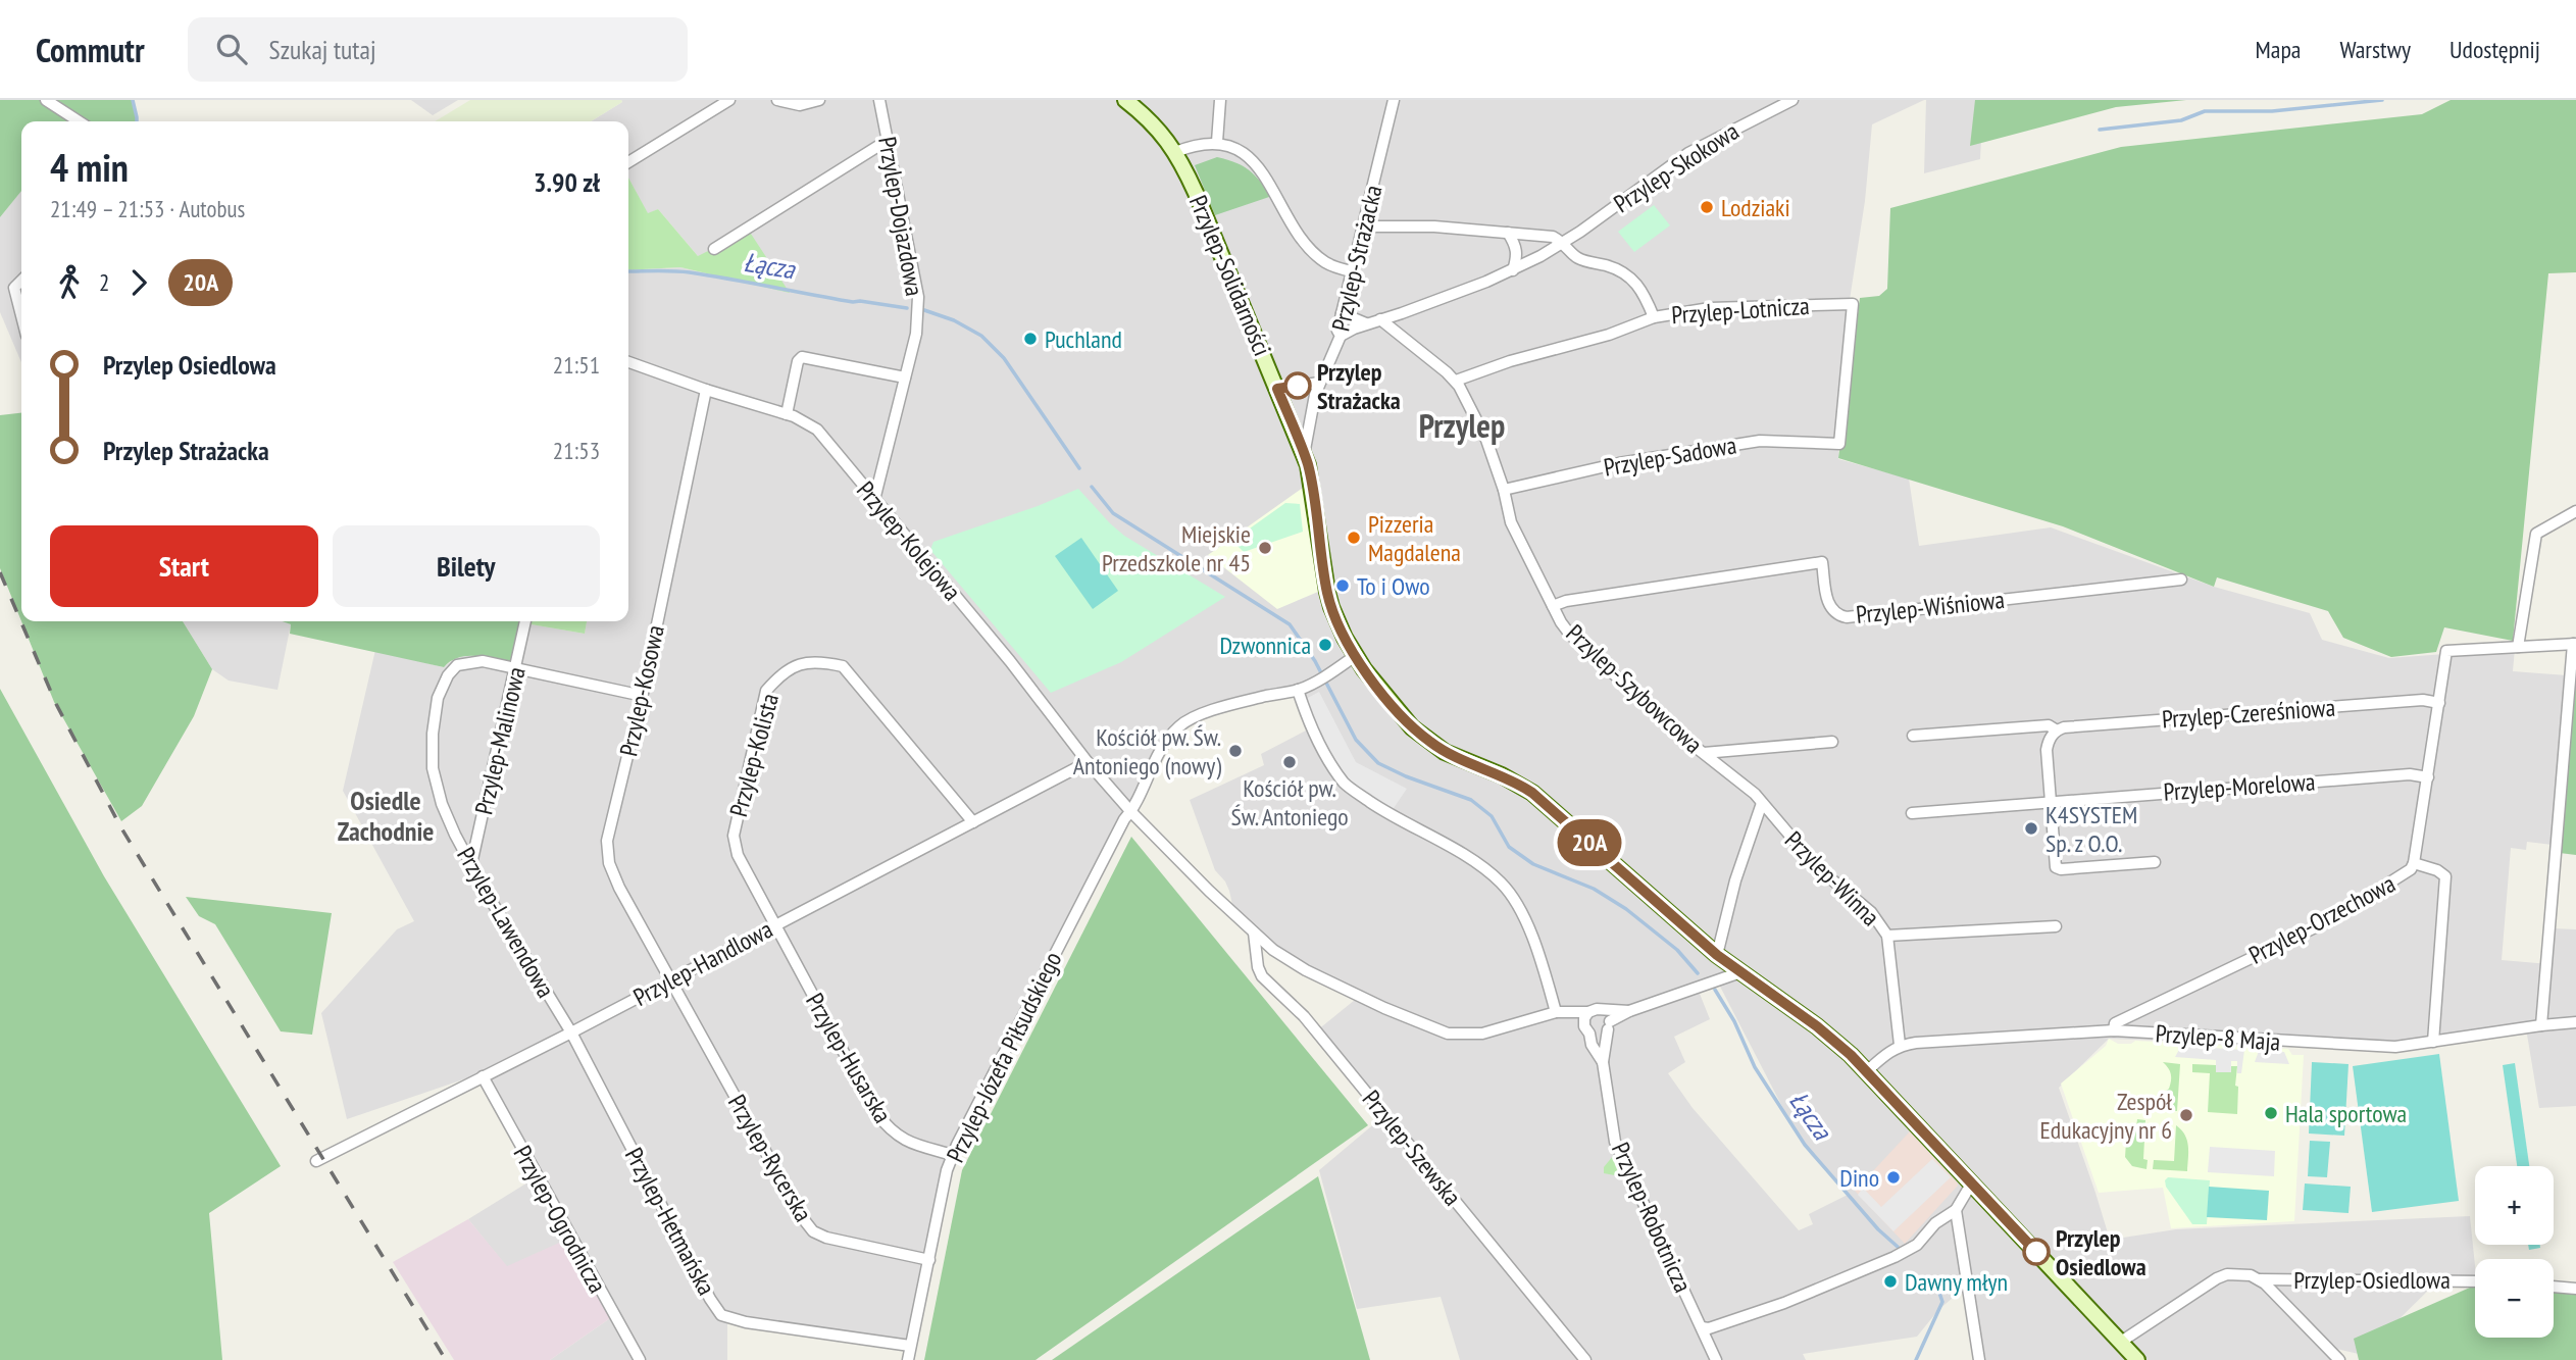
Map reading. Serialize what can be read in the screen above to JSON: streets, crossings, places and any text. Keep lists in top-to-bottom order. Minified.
{"streets":{"main road":["Przylep-Solidarności"],"street":["Przylep-Skokowa","Przylep-Dojazdowa","Przylep-Strażacka","Przylep-Lotnicza","Przylep-Sadowa","Przylep-Kolejowa","Przylep-Wiśniowa","Przylep-Szybowcowa","Przylep-Kosowa","Przylep-Czereśniowa","Przylep-Malinowa","Przylep-Kolista","Przylep-Morelowa","Przylep-Winna","Przylep-Orzechowa","Przylep-Lawendowa","Przylep-Handlowa","Przylep-8 Maja","Przylep-Józefa Piłsudskiego","Przylep-Husarska","Przylep-Szewska","Przylep-Rycerska","Przylep-Robotnicza","Przylep-Ogrodnicza","Przylep-Hetmańska","Przylep-Osiedlowa"]},"crossings":[["Przylep-Skokowa","Przylep-Strażacka"],["Przylep-Skokowa","Przylep-Szybowcowa"],["Przylep-Dojazdowa","Przylep-Kolejowa"],["Przylep-Strażacka","Przylep-Solidarności"],["Przylep-Solidarności","Przylep-Osiedlowa"],["Przylep-Lotnicza","Przylep-Sadowa"],["Przylep-Lotnicza","Przylep-Szybowcowa"],["Przylep-Sadowa","Przylep-Szybowcowa"],["Przylep-Kolejowa","Przylep-Kosowa"],["Przylep-Kolejowa","Przylep-Handlowa"],["Przylep-Kolejowa","Przylep-Józefa Piłsudskiego"],["Przylep-Wiśniowa","Przylep-Szybowcowa"],["Przylep-Szybowcowa","Przylep-Winna"],["Przylep-Kosowa","Przylep-Lawendowa"],["Przylep-Kosowa","Przylep-Handlowa"],["Przylep-Kosowa","Przylep-Rycerska"],["Przylep-Czereśniowa","Przylep-Orzechowa"],["Przylep-Malinowa","Przylep-Lawendowa"],["Przylep-Kolista","Przylep-Handlowa"],["Przylep-Kolista","Przylep-Husarska"],["Przylep-Morelowa","Przylep-Orzechowa"],["Przylep-Winna","Przylep-8 Maja"],["Przylep-Orzechowa","Przylep-8 Maja"],["Przylep-Lawendowa","Przylep-Handlowa"],["Przylep-Lawendowa","Przylep-Hetmańska"],["Przylep-Handlowa","Przylep-Husarska"],["Przylep-Handlowa","Przylep-Rycerska"],["Przylep-Handlowa","Przylep-Ogrodnicza"],["Przylep-Handlowa","Przylep-Hetmańska"],["Przylep-Józefa Piłsudskiego","Przylep-Husarska"],["Przylep-Józefa Piłsudskiego","Przylep-Rycerska"],["Przylep-Józefa Piłsudskiego","Przylep-Hetmańska"]],"districts":["Przylep","Osiedle Zachodnie"],"water":["Łącza"],"places":["Lodziaki","Puchland","Przylep Strażacka","Pizzeria Magdalena","Miejskie Przedszkole nr 45","To i Owo","Dzwonnica","Kościół pw. Św. Antoniego (nowy)","Kościół pw. Św. Antoniego","K4SYSTEM Sp. z O.O.","Hala sportowa","Zespół Edukacyjny nr 6","Dino","Przylep Osiedlowa","Dawny młyn"],"lines":["bus line 20A"],"page":{"header":"Commutr","search":"Szukaj tutaj","nav":["Mapa","Warstwy","Udostępnij"],"on_map":"20A","heading":["4 min","21:49 – 21:53 · Autobus","3.90 zł"],"legs":["2","20A"],"list":[{"name":"Przylep Osiedlowa","value":"21:51"},{"name":"Przylep Strażacka","value":"21:53"}],"buttons":["Start","Bilety"],"map_buttons":["+","−"]}}
